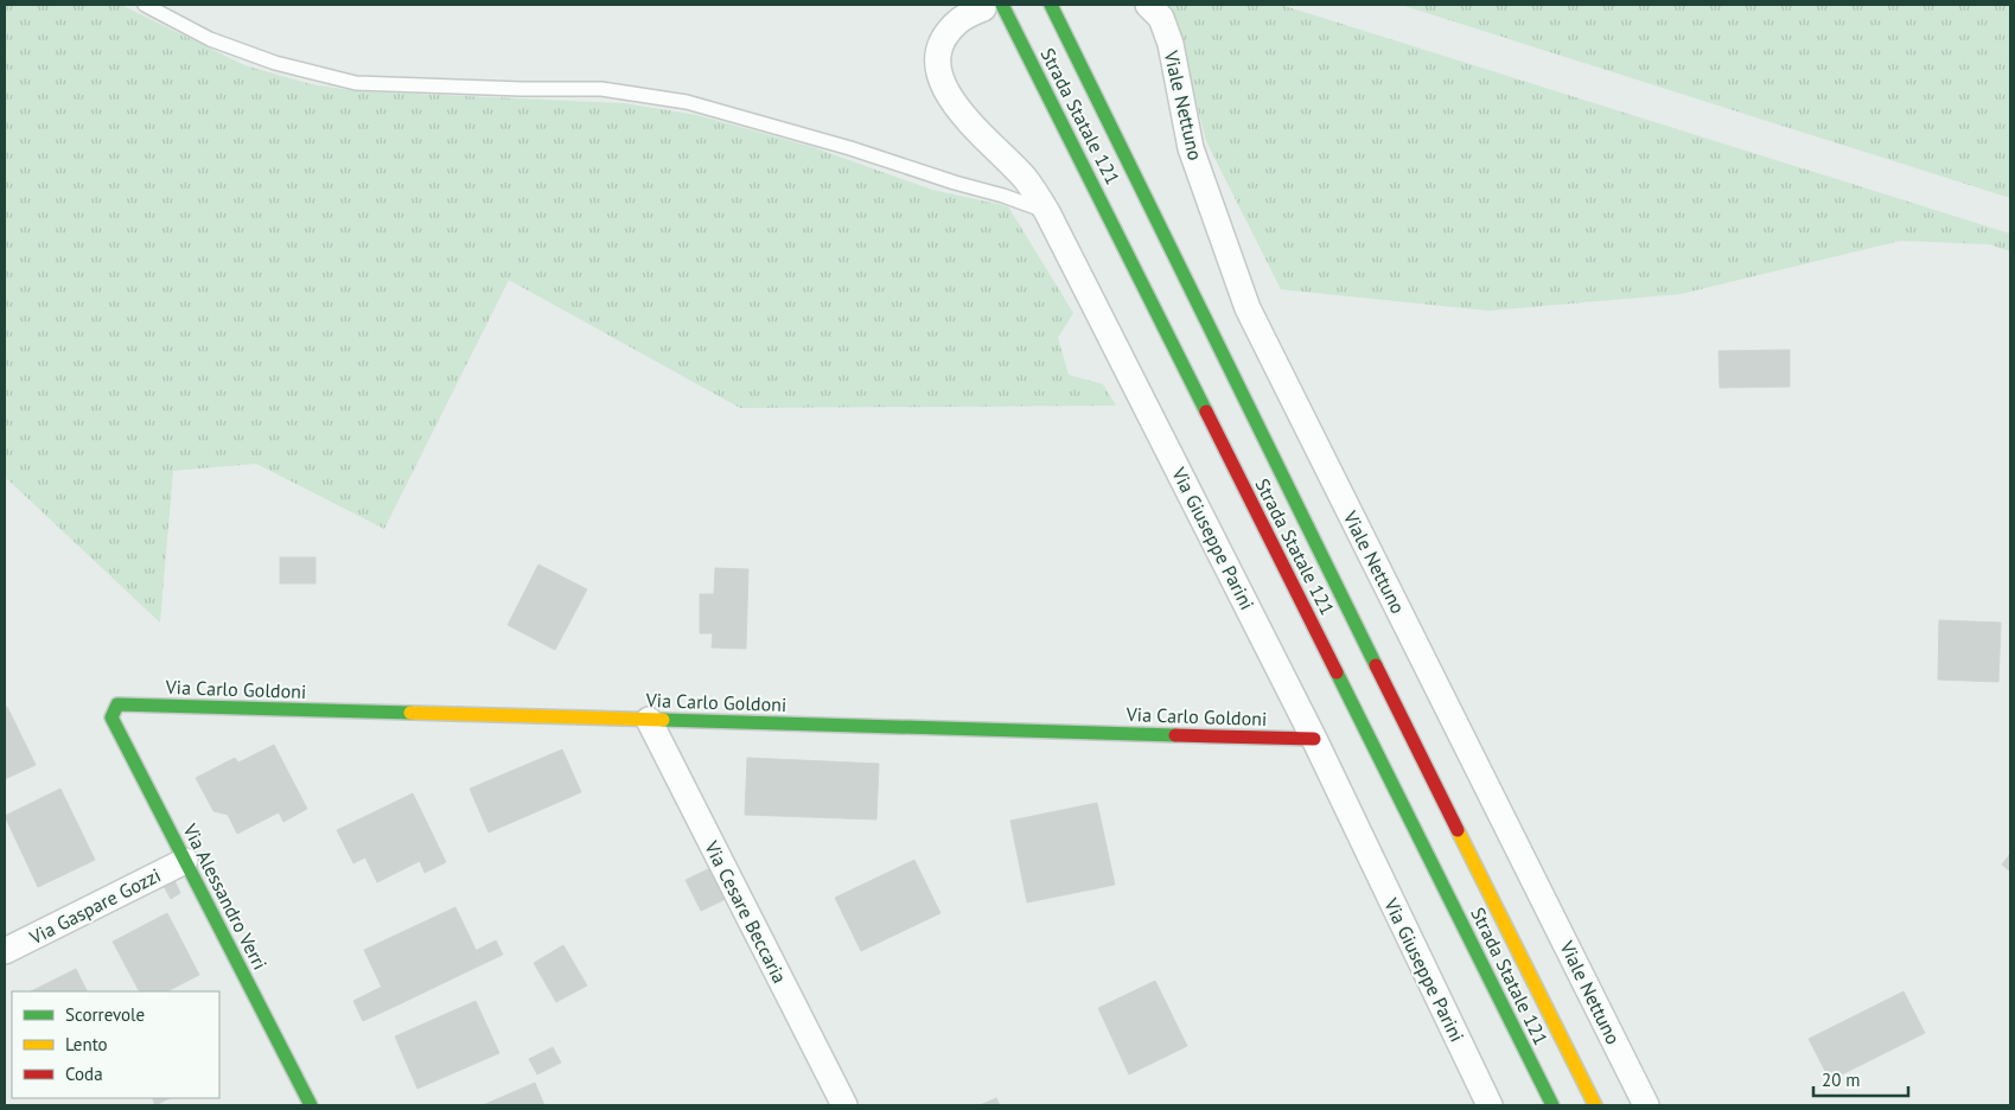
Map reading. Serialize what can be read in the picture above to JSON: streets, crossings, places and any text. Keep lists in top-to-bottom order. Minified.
{"streets":{"main road":["Strada Statale 121","Via Carlo Goldoni","Via Alessandro Verri"],"street":["Viale Nettuno","Via Giuseppe Parini","Via Gaspare Gozzi","Via Cesare Beccaria"]},"crossings":[["Strada Statale 121","Via Giuseppe Parini"],["Via Giuseppe Parini","Via Carlo Goldoni"],["Via Carlo Goldoni","Via Alessandro Verri"],["Via Carlo Goldoni","Via Cesare Beccaria"],["Via Alessandro Verri","Via Gaspare Gozzi"]],"legend":["Scorrevole","Lento","Coda"],"scale_bar":"20 m"}
